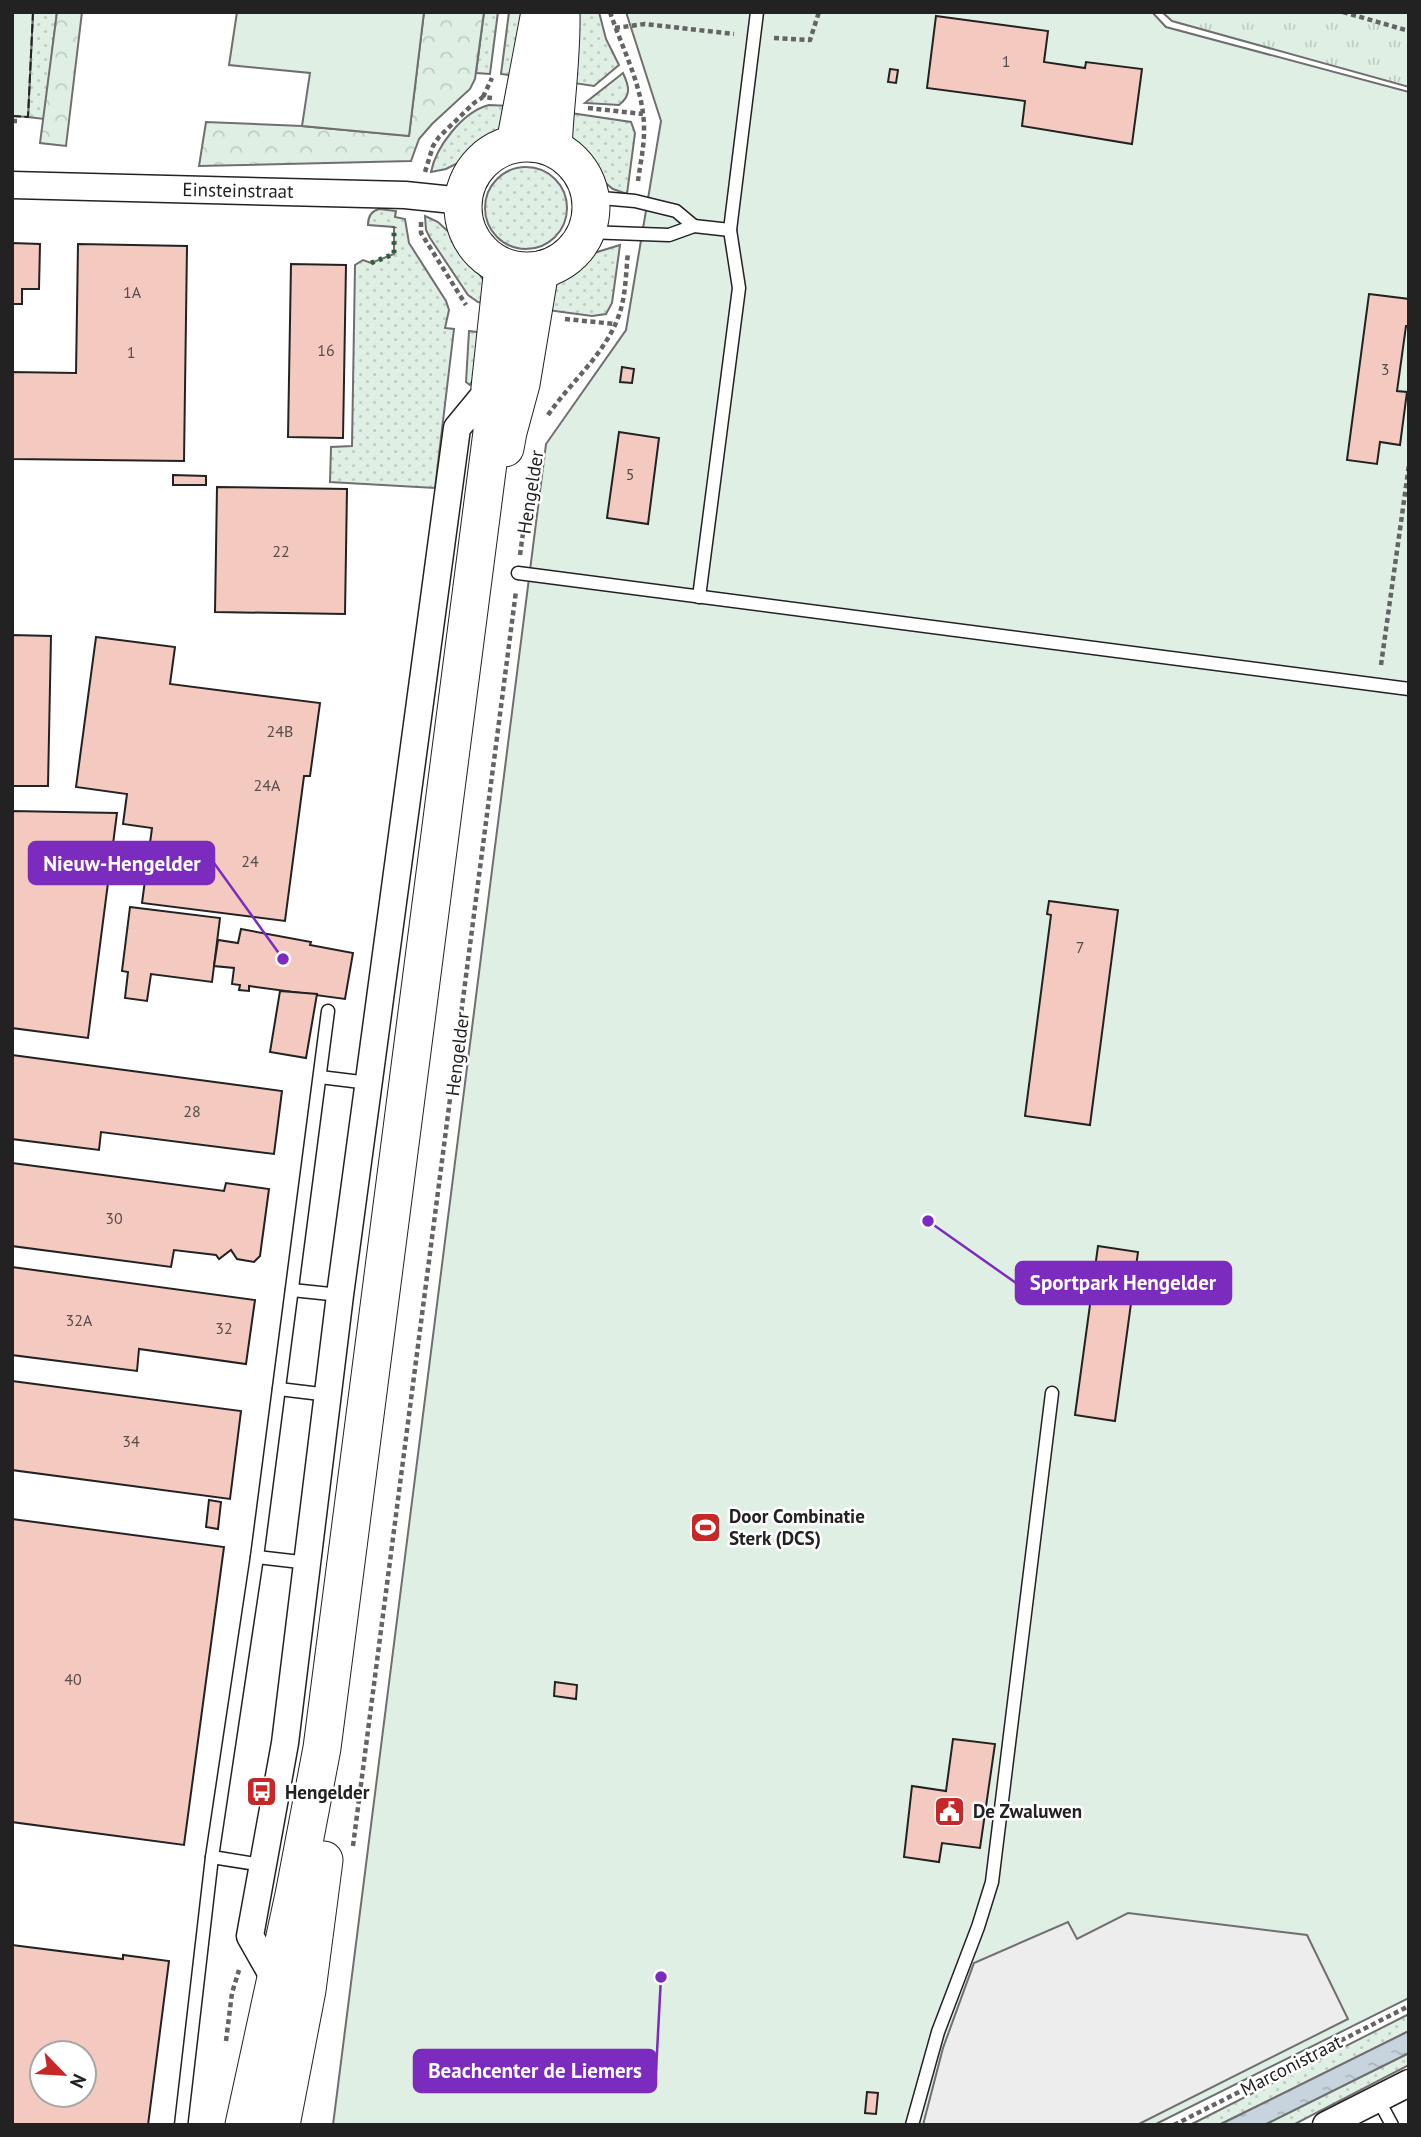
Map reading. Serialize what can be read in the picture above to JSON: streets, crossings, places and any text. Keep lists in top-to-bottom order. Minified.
{"streets":{"main road":["Hengelder"],"street":["Einsteinstraat"],"path":["Marconistraat"]},"crossings":[["Einsteinstraat","Hengelder"]],"places":{"other":["Nieuw-Hengelder","Sportpark Hengelder","Beachcenter de Liemers"],"sports":["Door Combinatie Sterk (DCS)"],"bus stop":["Hengelder"],"public building":["De Zwaluwen"]},"house_numbers":["1","1A","16","1","3","5","22","24B","24A","24","7","28","30","32A","32","34","40"],"north":"bottom right"}
